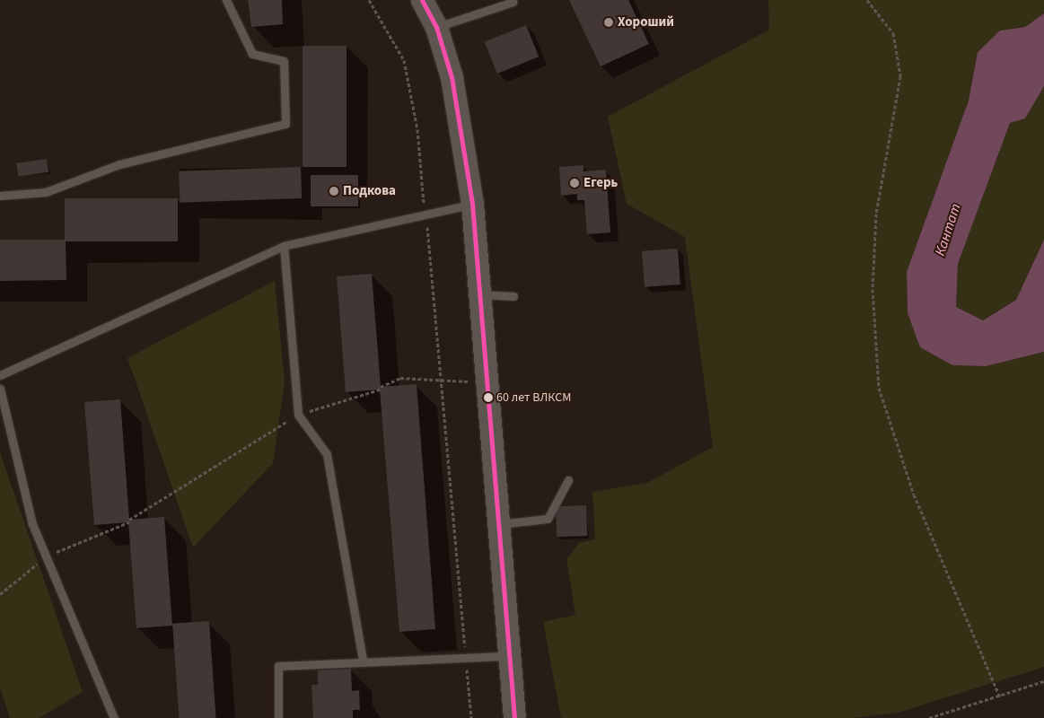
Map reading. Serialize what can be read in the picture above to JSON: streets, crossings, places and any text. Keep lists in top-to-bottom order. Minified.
{"water":["Кантат"],"places":["Хороший","Егерь","Подкова","60 лет ВЛКСМ"]}
